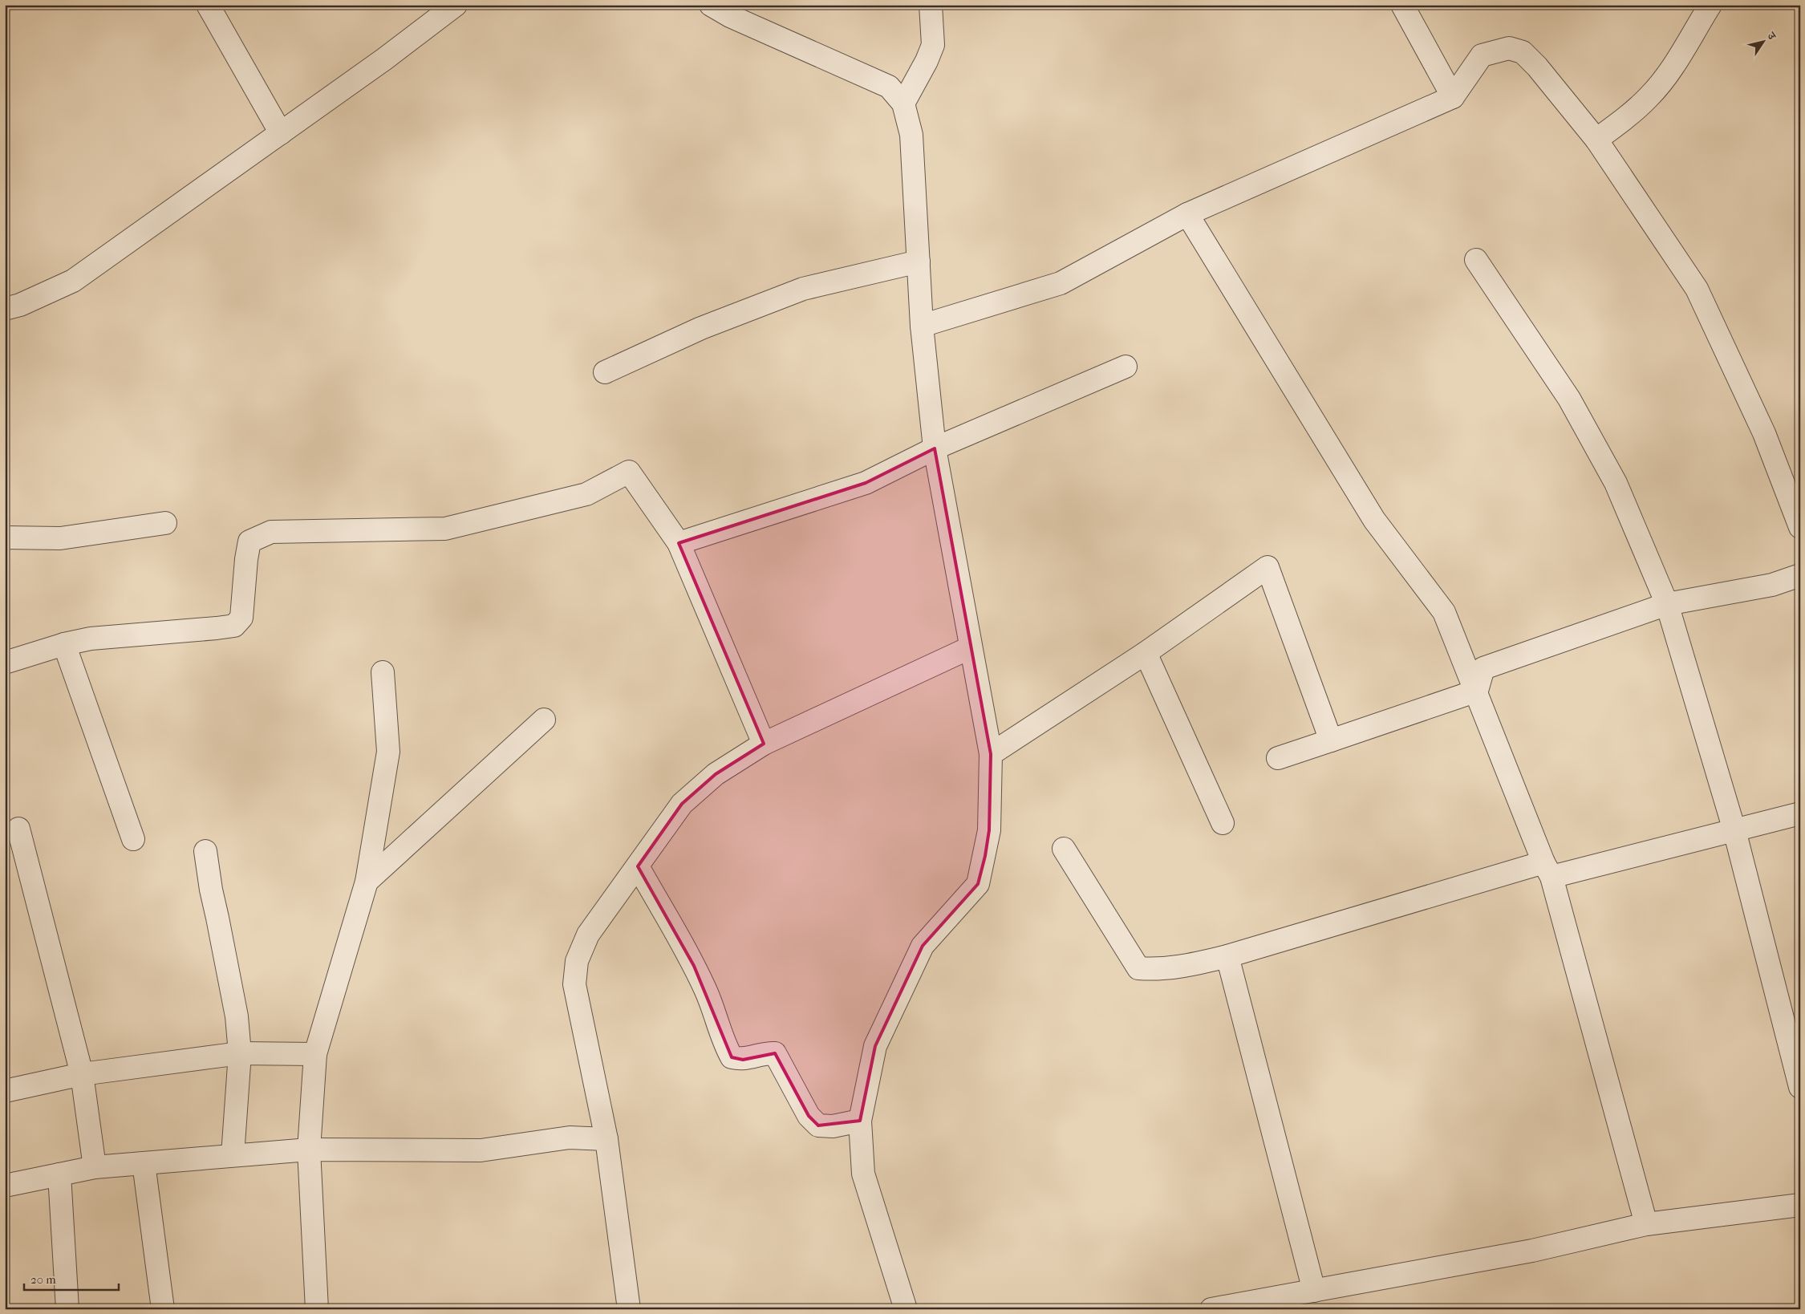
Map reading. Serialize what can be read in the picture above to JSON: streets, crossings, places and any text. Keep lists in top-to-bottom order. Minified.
{"scale_bar":"20 m","north":"top right"}
